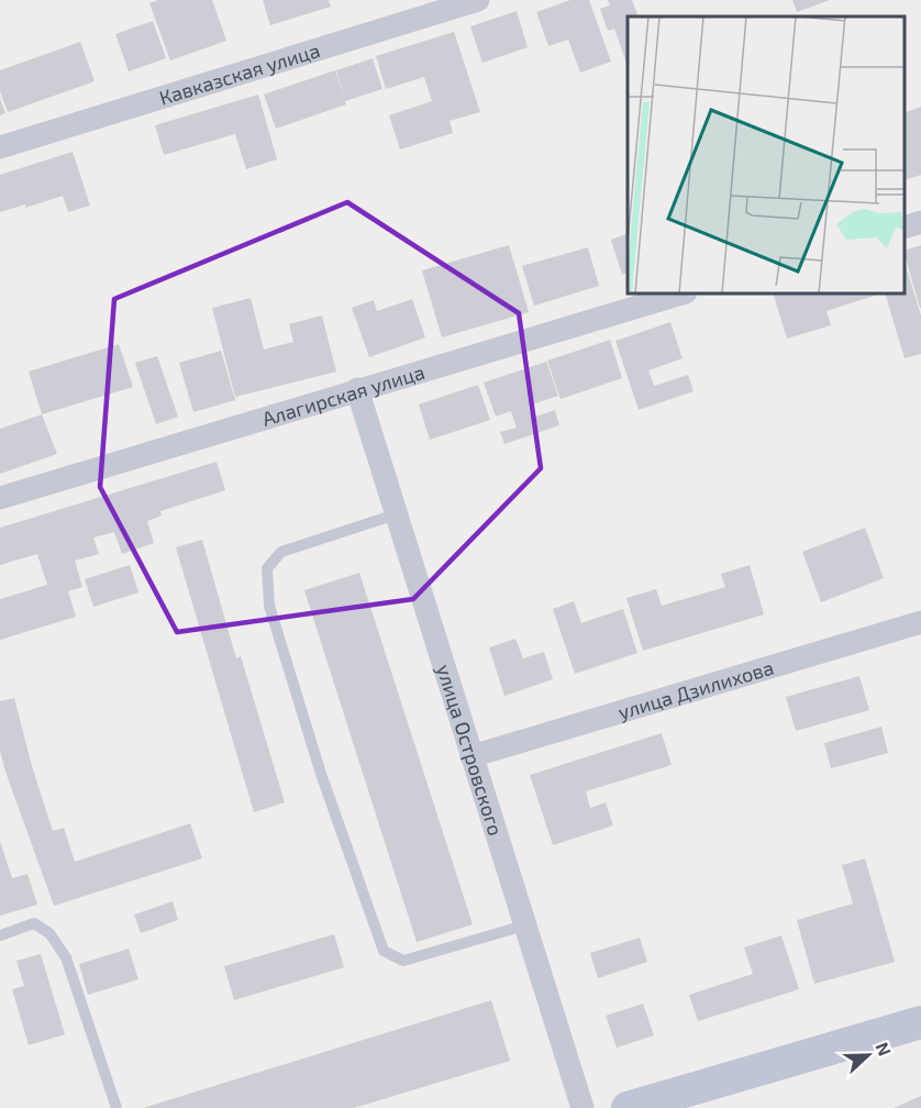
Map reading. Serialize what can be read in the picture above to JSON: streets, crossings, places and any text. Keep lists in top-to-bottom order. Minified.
{"streets":{"street":["Кавказская улица","Алагирская улица","улица Дзилихова","улица Островского"]},"crossings":[["Алагирская улица","улица Островского"],["улица Дзилихова","улица Островского"]],"north":"right"}
